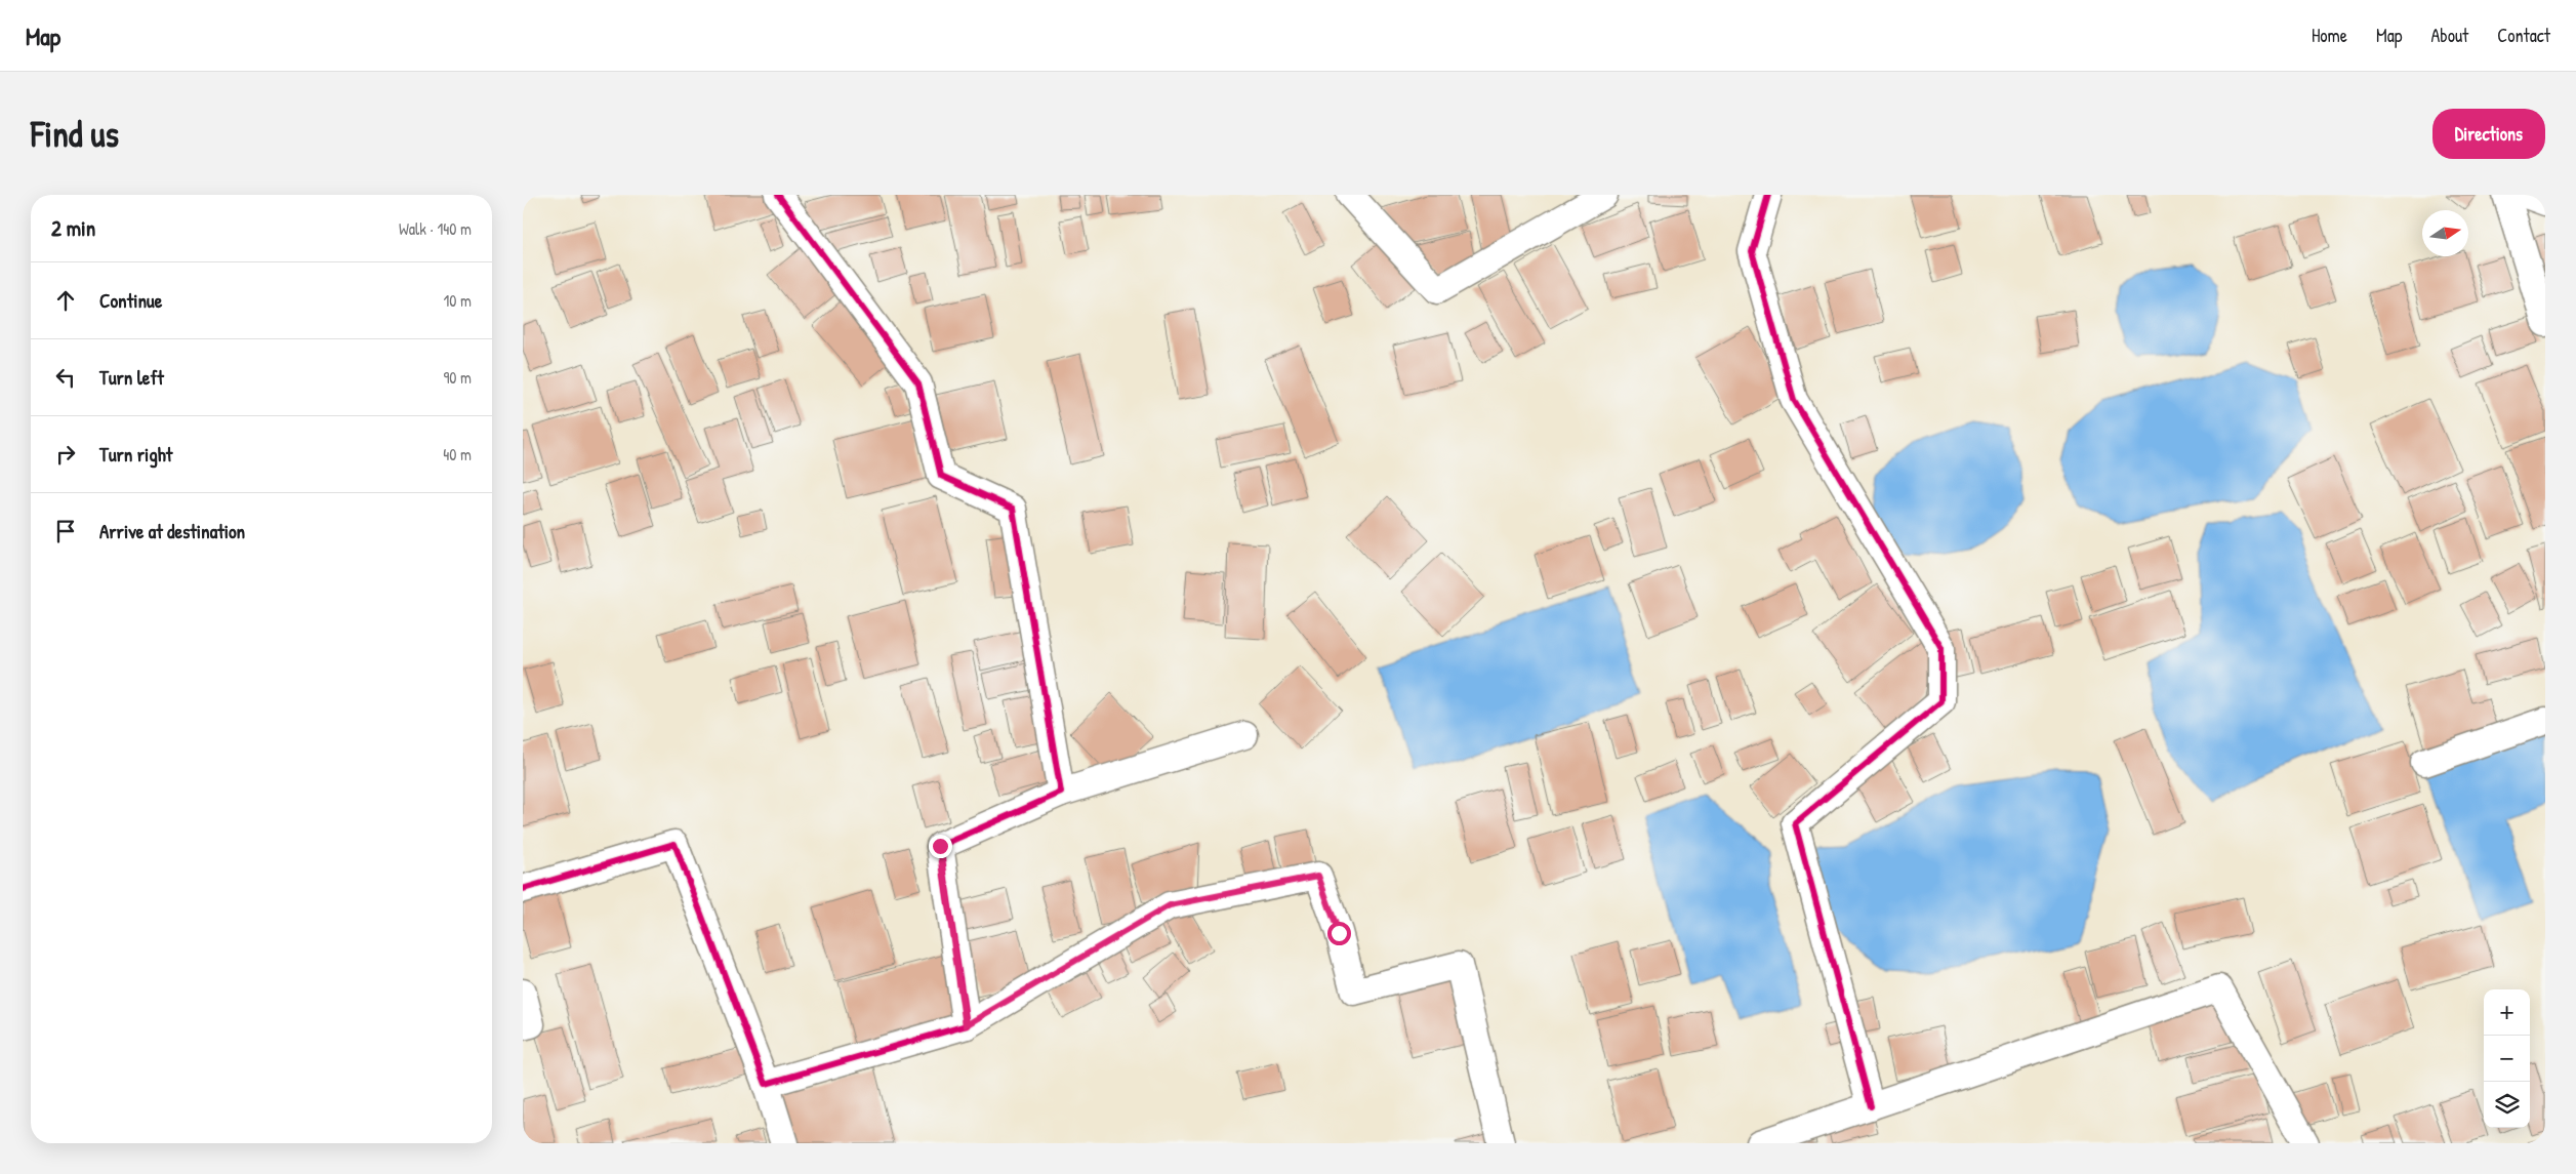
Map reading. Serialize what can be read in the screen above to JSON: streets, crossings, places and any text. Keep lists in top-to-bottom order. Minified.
{"north":"right","page":{"header":"Map","nav":["Home","Map","About","Contact"],"buttons":"Directions","title":"Find us","heading":["2 min","Walk · 140 m"],"list":[["Continue","10 m"],["Turn left","90 m"],["Turn right","40 m"],"Arrive at destination"],"map_buttons":["+","−"]}}
